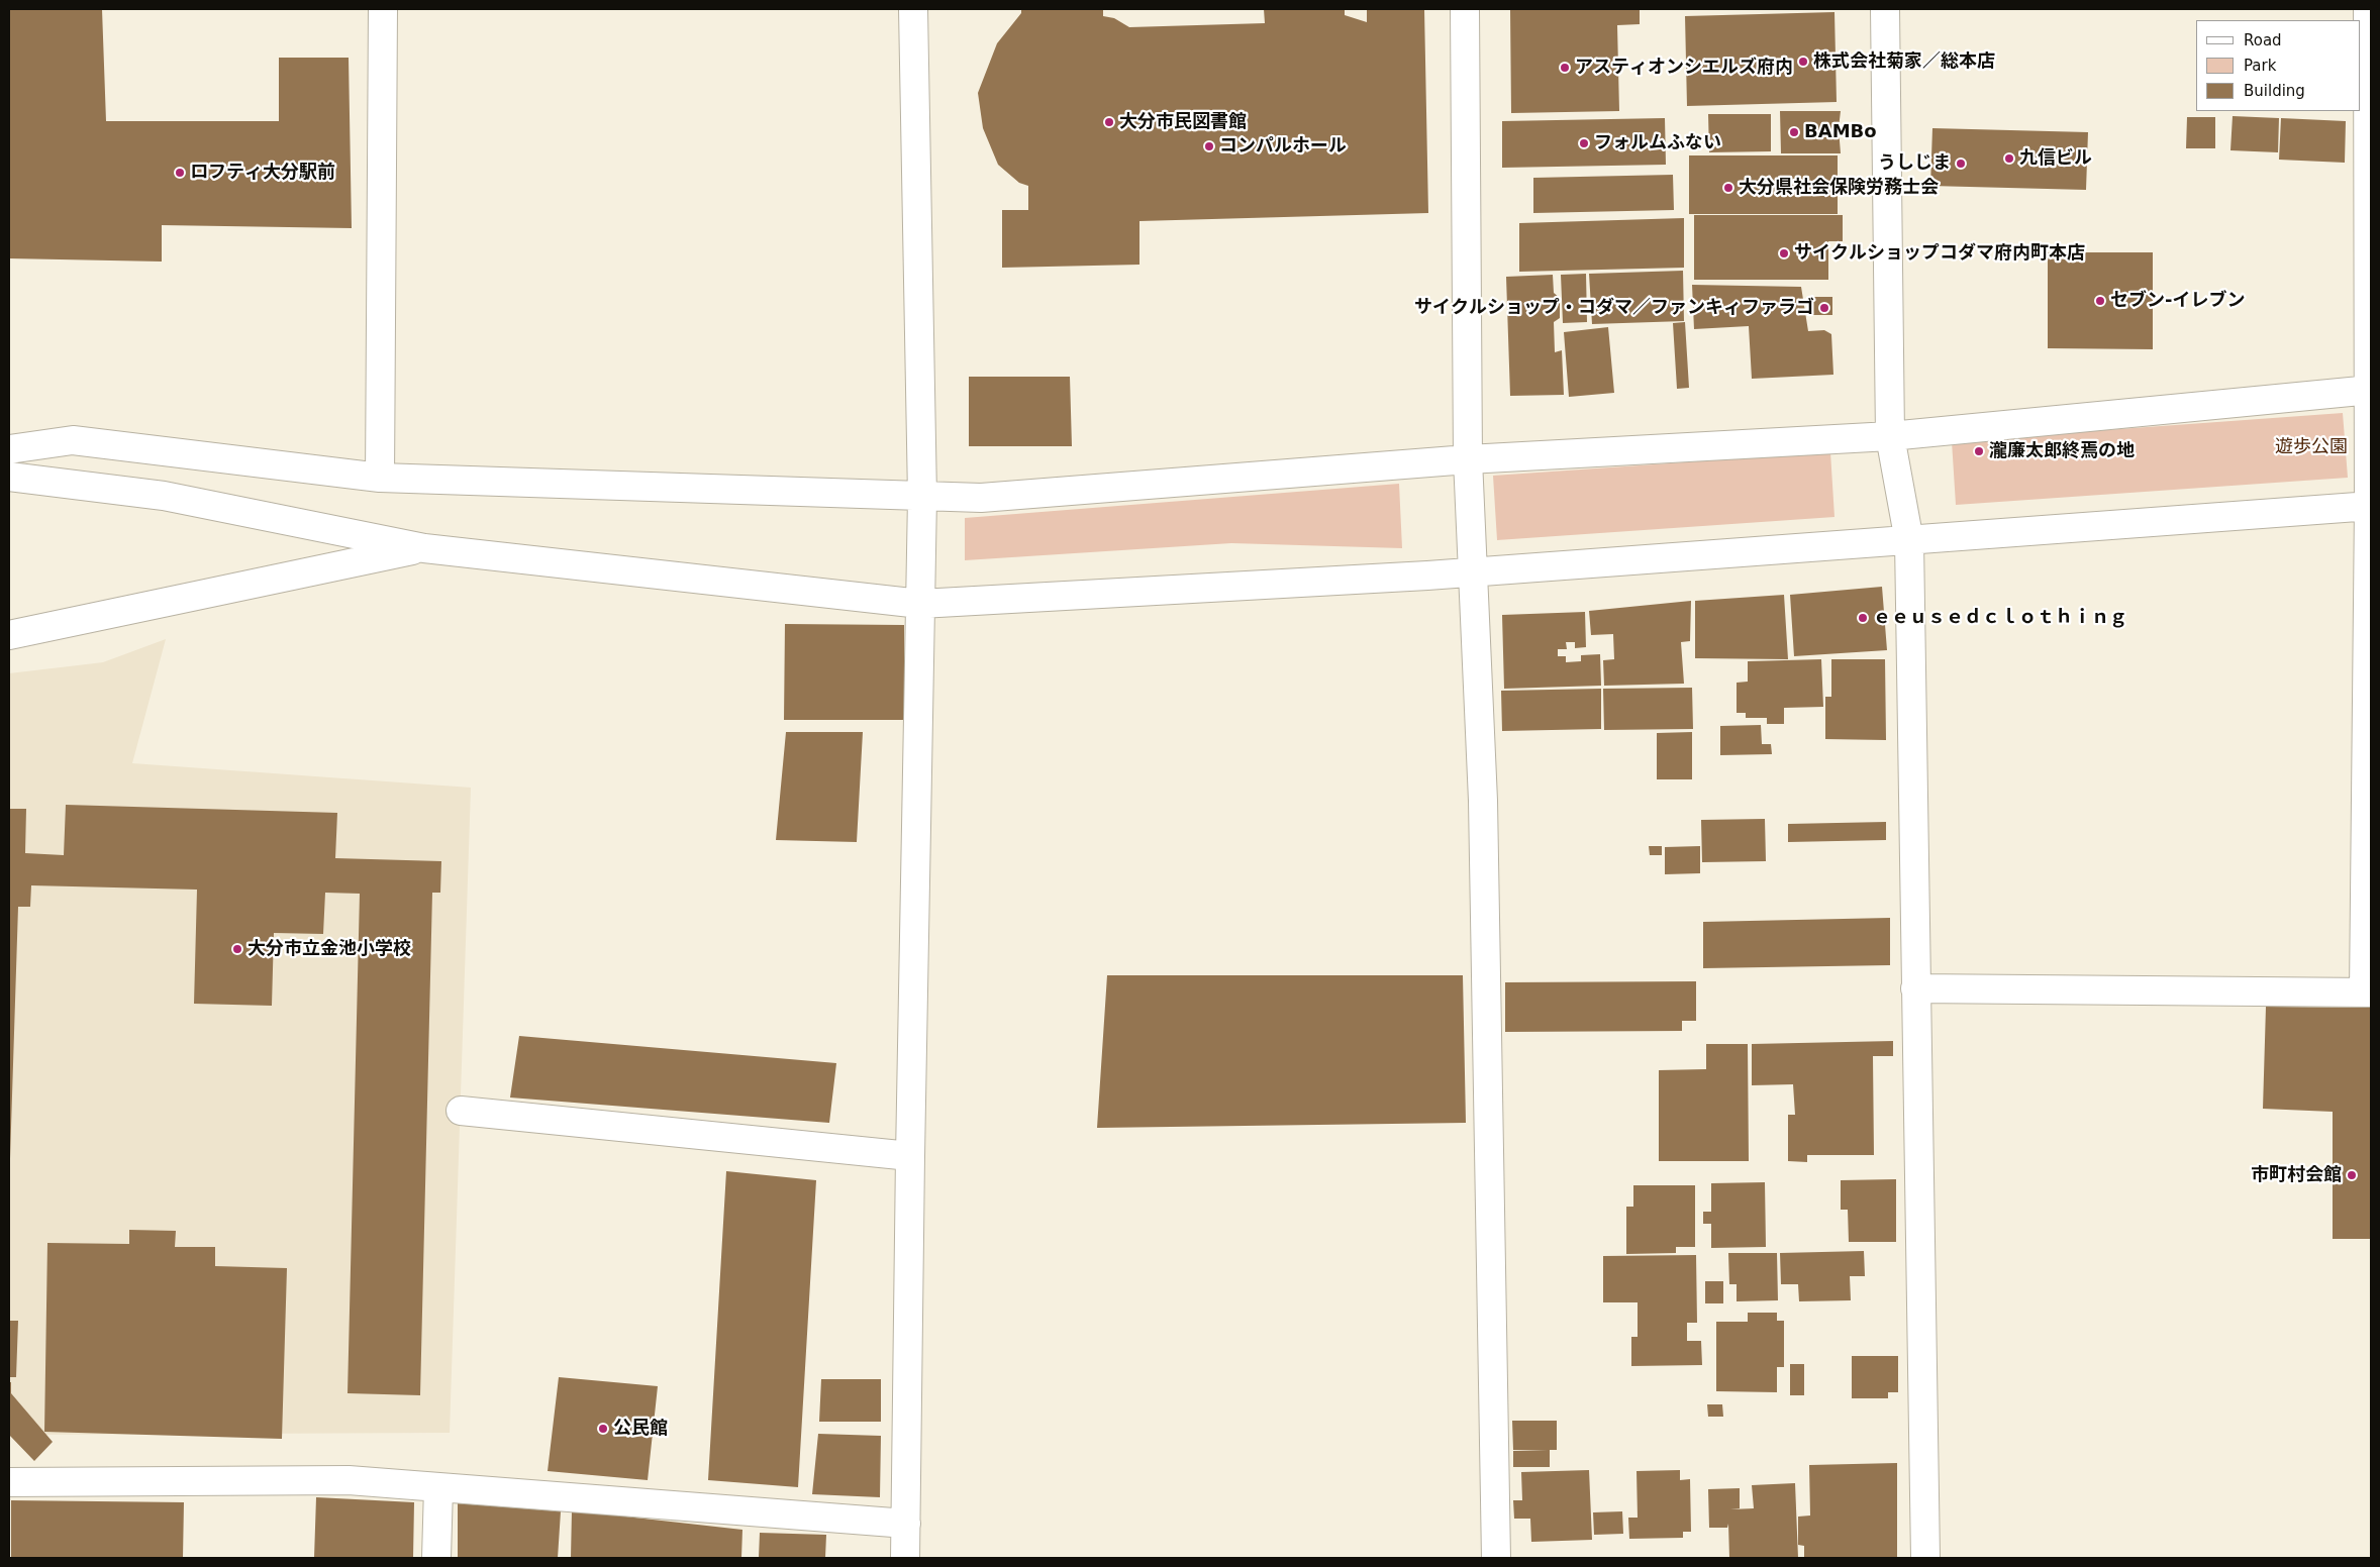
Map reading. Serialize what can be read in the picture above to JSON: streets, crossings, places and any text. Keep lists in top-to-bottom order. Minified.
{"parks":["遊歩公園"],"places":["株式会社菊家／総本店","アスティオンシエルズ府内","大分市民図書館","BAMBo","フォルムふない","コンパルホール","九信ビル","うしじま","ロフティ大分駅前","大分県社会保険労務士会","サイクルショップコダマ府内町本店","セブン-イレブン","サイクルショップ・コダマ／ファンキィファラゴ","瀧廉太郎終焉の地","ｅｅｕｓｅｄｃｌｏｔｈｉｎｇ","大分市立金池小学校","市町村会館","公民館"],"legend":["Road","Park","Building"]}
